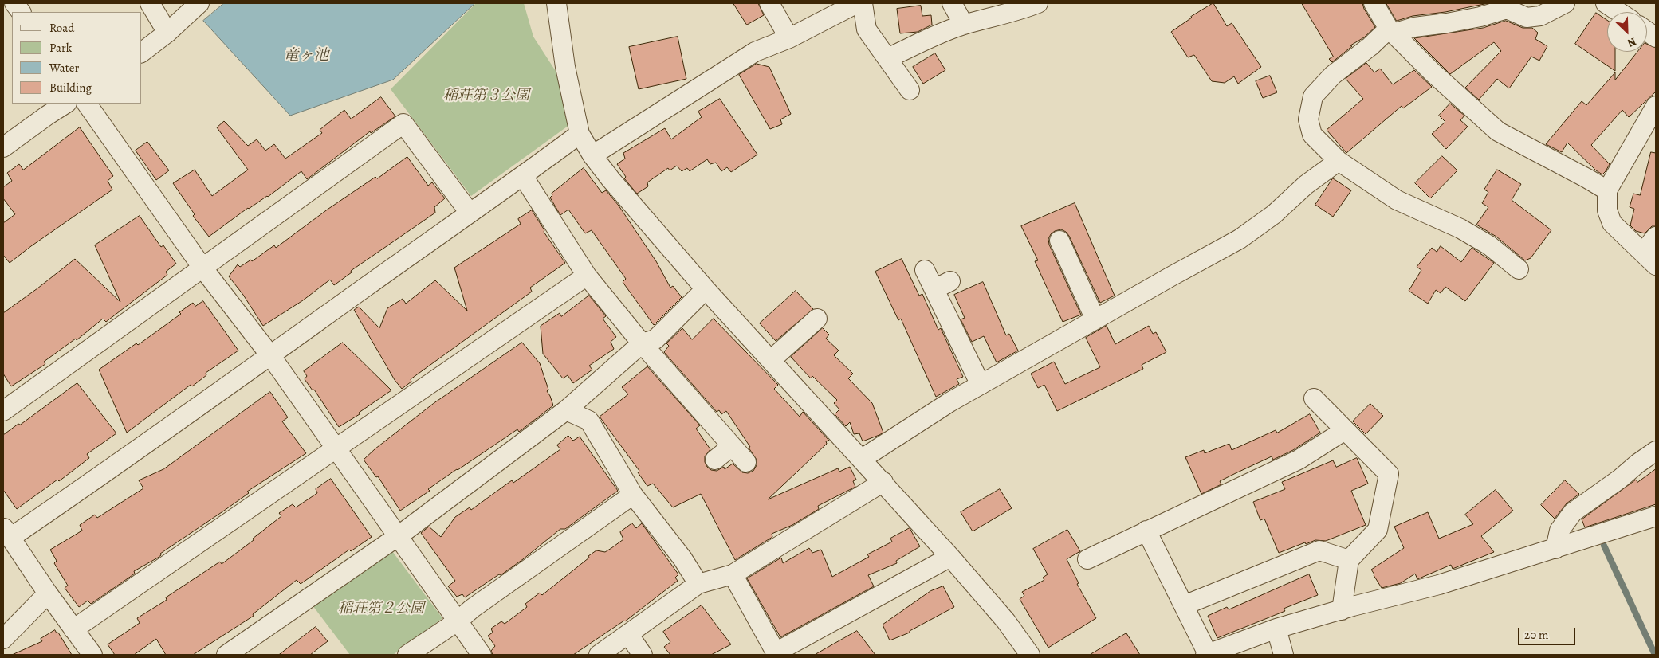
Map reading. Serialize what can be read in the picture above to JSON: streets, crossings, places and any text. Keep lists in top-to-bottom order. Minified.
{"water":["竜ヶ池"],"parks":["稲荘第３公園","稲荘第２公園"],"legend":["Road","Park","Water","Building"],"scale_bar":"20 m","north":"bottom right"}
